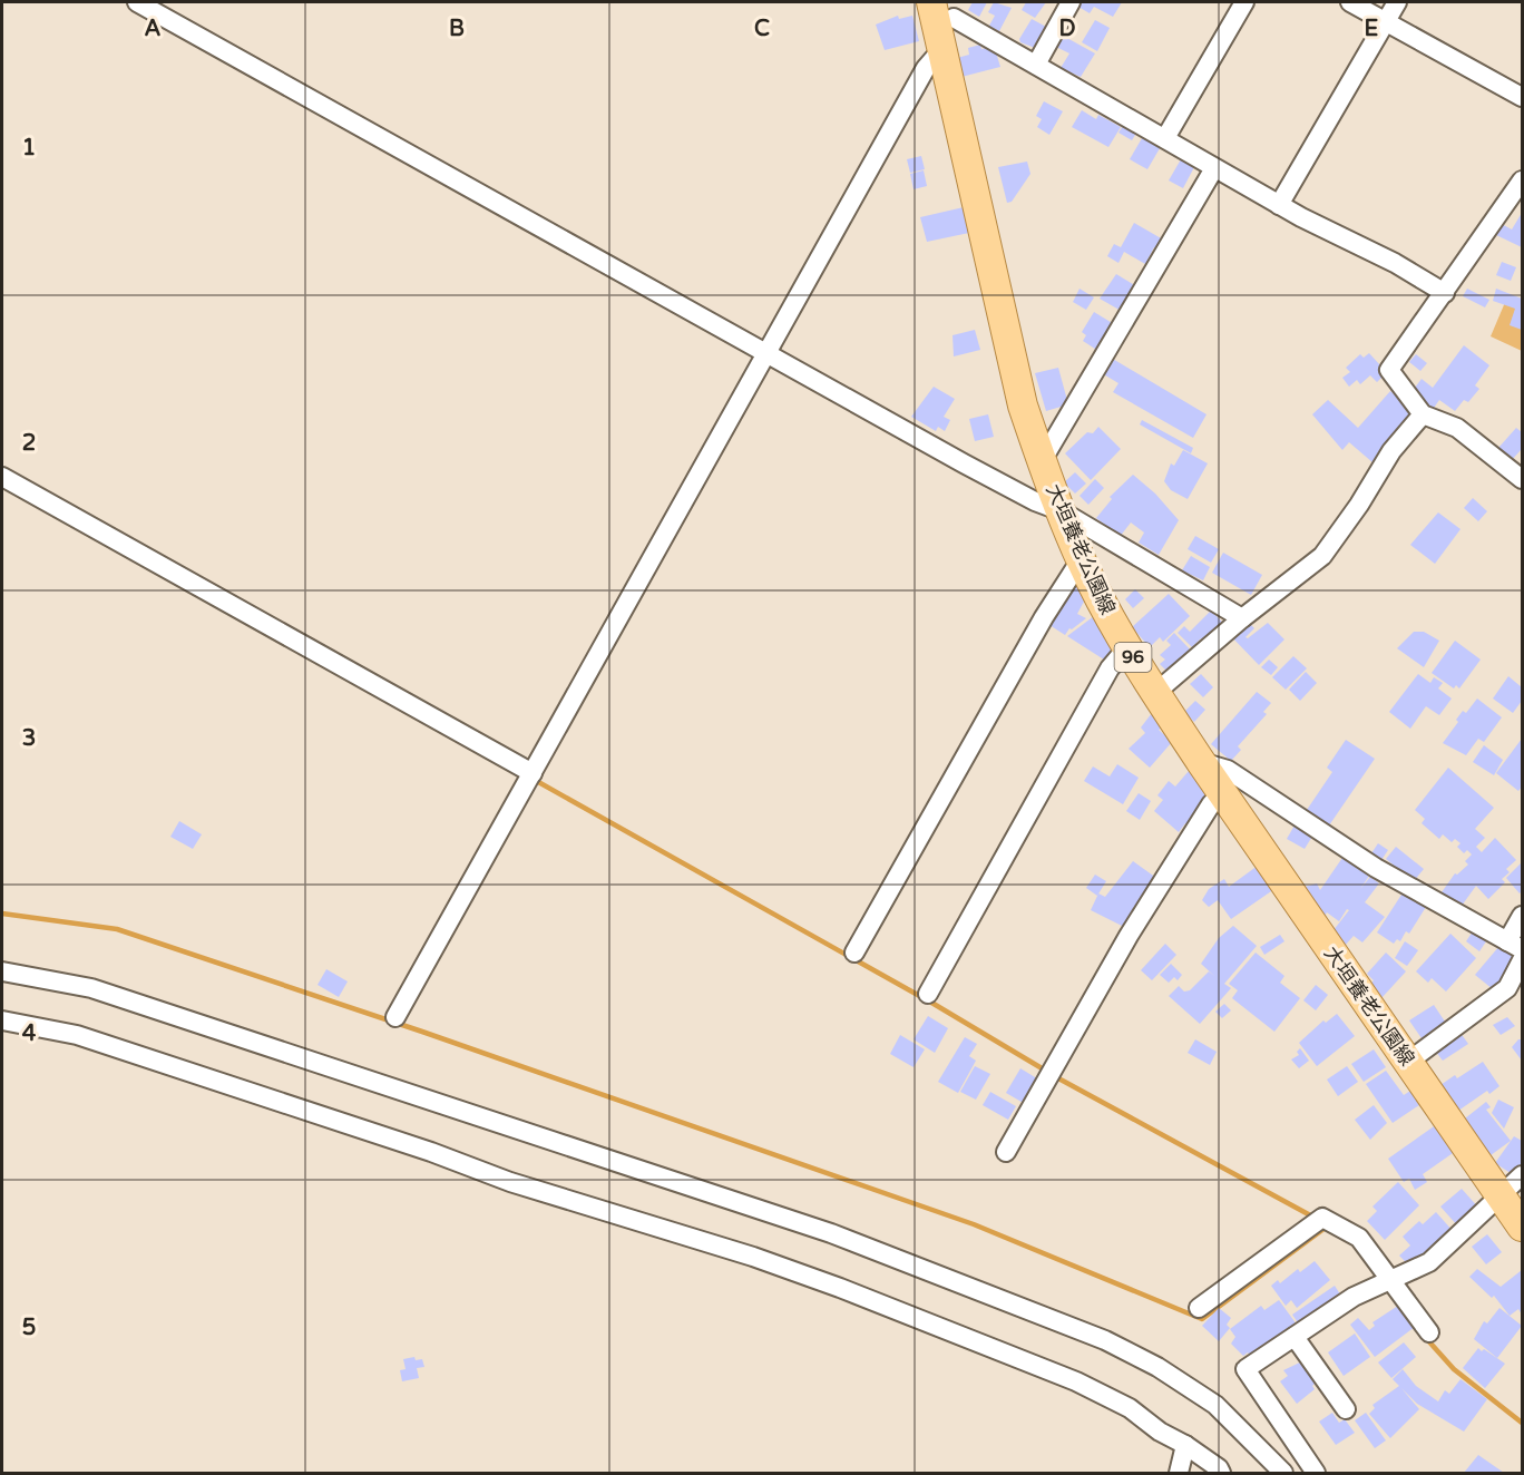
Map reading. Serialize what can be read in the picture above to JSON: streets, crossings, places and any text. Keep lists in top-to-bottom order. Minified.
{"streets":{"main road":["大垣養老公園線","96"]},"grid":{"columns":["A","B","C","D","E"],"rows":["1","2","3","4","5"]}}
